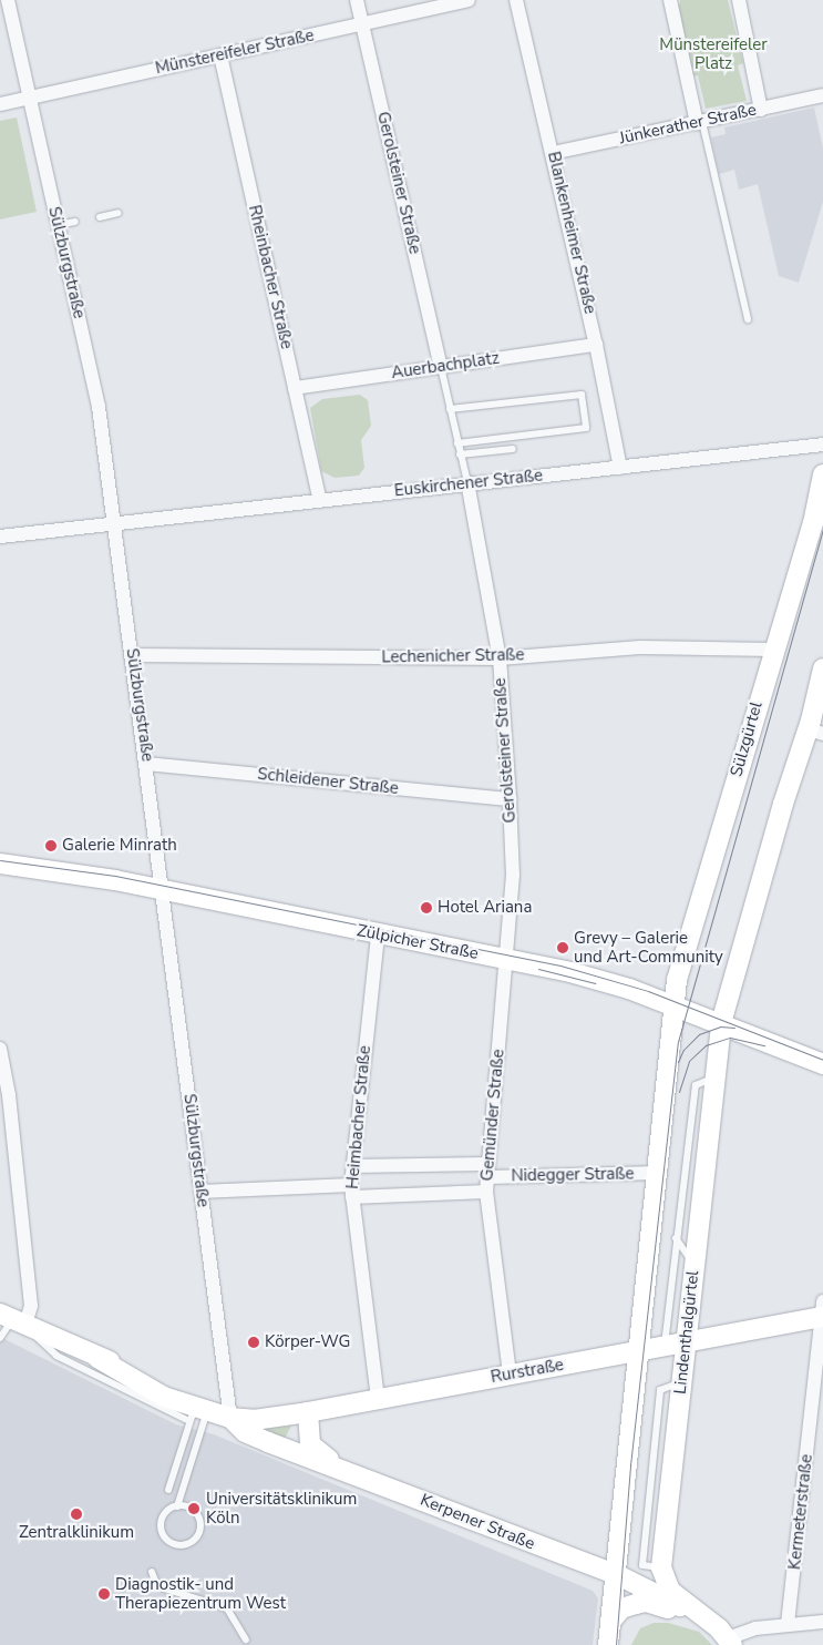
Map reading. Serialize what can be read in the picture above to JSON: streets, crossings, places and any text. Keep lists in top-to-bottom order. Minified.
{"streets":{"main road":["Sülzgürtel","Zülpicher Straße","Lindenthalgürtel","Rurstraße","Kerpener Straße"],"street":["Münstereifeler Straße","Jünkerather Straße","Gerolsteiner Straße","Blankenheimer Straße","Sülzburgstraße","Rheinbacher Straße","Auerbachplatz","Euskirchener Straße","Lechenicher Straße","Schleidener Straße","Gemünder Straße","Heimbacher Straße","Nidegger Straße","Kermeterstraße"]},"crossings":[["Münstereifeler Straße","Gerolsteiner Straße"],["Münstereifeler Straße","Sülzburgstraße"],["Münstereifeler Straße","Rheinbacher Straße"],["Jünkerather Straße","Blankenheimer Straße"],["Gerolsteiner Straße","Auerbachplatz"],["Gerolsteiner Straße","Euskirchener Straße"],["Gerolsteiner Straße","Lechenicher Straße"],["Gerolsteiner Straße","Schleidener Straße"],["Gerolsteiner Straße","Zülpicher Straße"],["Gerolsteiner Straße","Gemünder Straße"],["Blankenheimer Straße","Auerbachplatz"],["Blankenheimer Straße","Euskirchener Straße"],["Sülzburgstraße","Euskirchener Straße"],["Sülzburgstraße","Lechenicher Straße"],["Sülzburgstraße","Schleidener Straße"],["Sülzburgstraße","Zülpicher Straße"],["Sülzburgstraße","Rurstraße"],["Sülzburgstraße","Kerpener Straße"],["Rheinbacher Straße","Auerbachplatz"],["Rheinbacher Straße","Euskirchener Straße"],["Lechenicher Straße","Sülzgürtel"],["Sülzgürtel","Zülpicher Straße"],["Zülpicher Straße","Gemünder Straße"],["Zülpicher Straße","Heimbacher Straße"],["Zülpicher Straße","Lindenthalgürtel"],["Gemünder Straße","Nidegger Straße"],["Gemünder Straße","Rurstraße"],["Heimbacher Straße","Nidegger Straße"],["Heimbacher Straße","Rurstraße"],["Lindenthalgürtel","Rurstraße"],["Lindenthalgürtel","Kerpener Straße"],["Rurstraße","Kermeterstraße"],["Rurstraße","Kerpener Straße"]],"parks":["Münstereifeler Platz"],"places":["Galerie Minrath","Hotel Ariana","Grevy – Galerie und Art-Community","Körper-WG","Universitätsklinikum Köln","Zentralklinikum","Diagnostik- und Therapiezentrum West"]}
